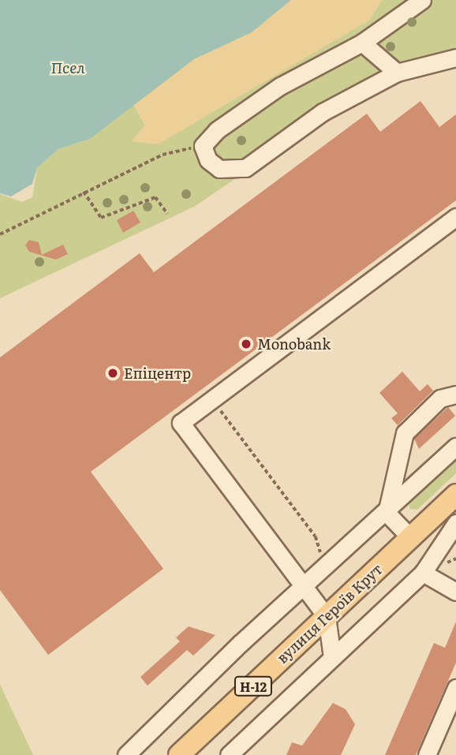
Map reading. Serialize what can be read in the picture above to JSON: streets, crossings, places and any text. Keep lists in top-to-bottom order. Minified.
{"streets":{"main road":["вулиця Героїв Крут","Н-12"]},"water":["Псел"],"places":["Monobank","Епіцентр"]}
